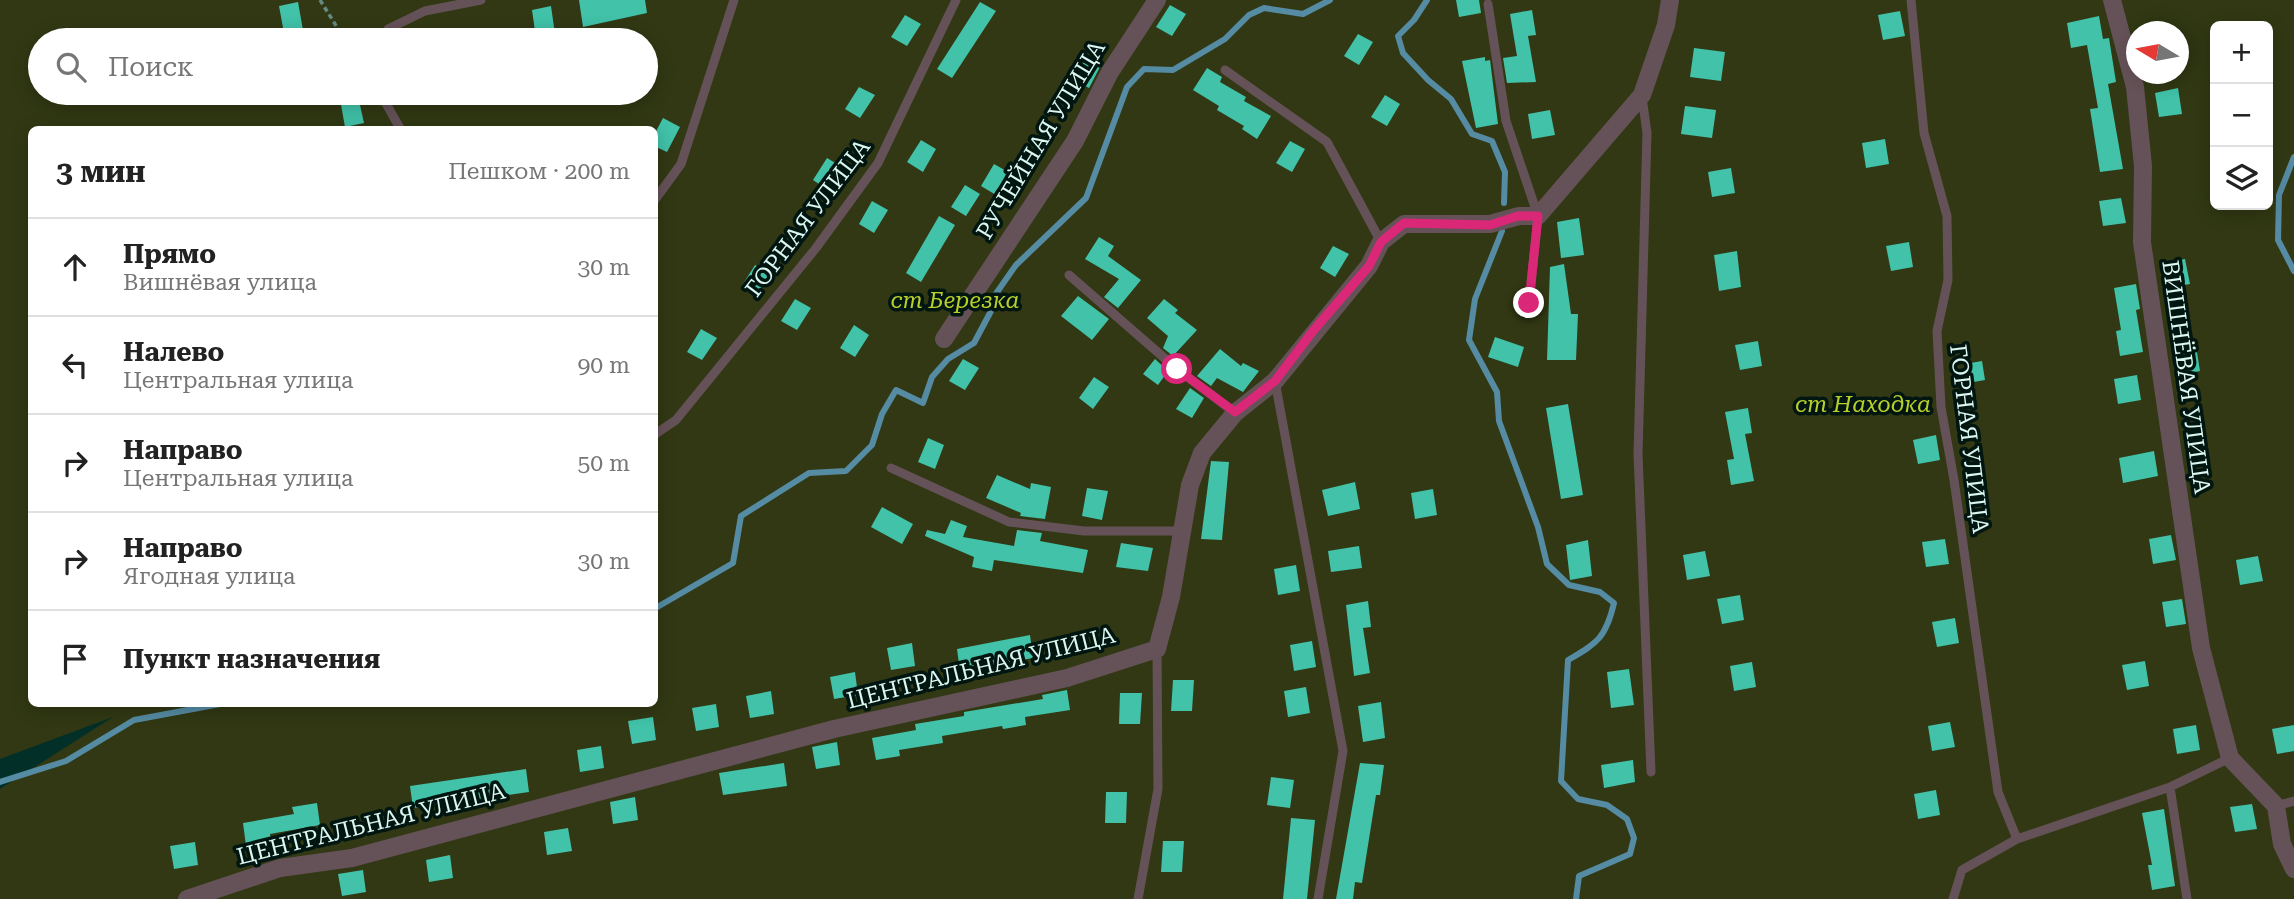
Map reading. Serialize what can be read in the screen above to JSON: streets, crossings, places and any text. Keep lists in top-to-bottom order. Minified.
{"streets":{"street":["РУЧЕЙНАЯ УЛИЦА","ВИШНЁВАЯ УЛИЦА","ЦЕНТРАЛЬНАЯ УЛИЦА"],"lane":["ГОРНАЯ УЛИЦА"]},"parks":["ст Березка","ст Находка"],"north":"left","page":{"map_buttons":["+","−"],"search":"Поиск","heading":["3 мин","Пешком · 200 m"],"list":[["Прямо","Вишнёвая улица","30 m"],["Налево","Центральная улица","90 m"],["Направо","Центральная улица","50 m"],["Направо","Ягодная улица","30 m"],"Пункт назначения"]}}
